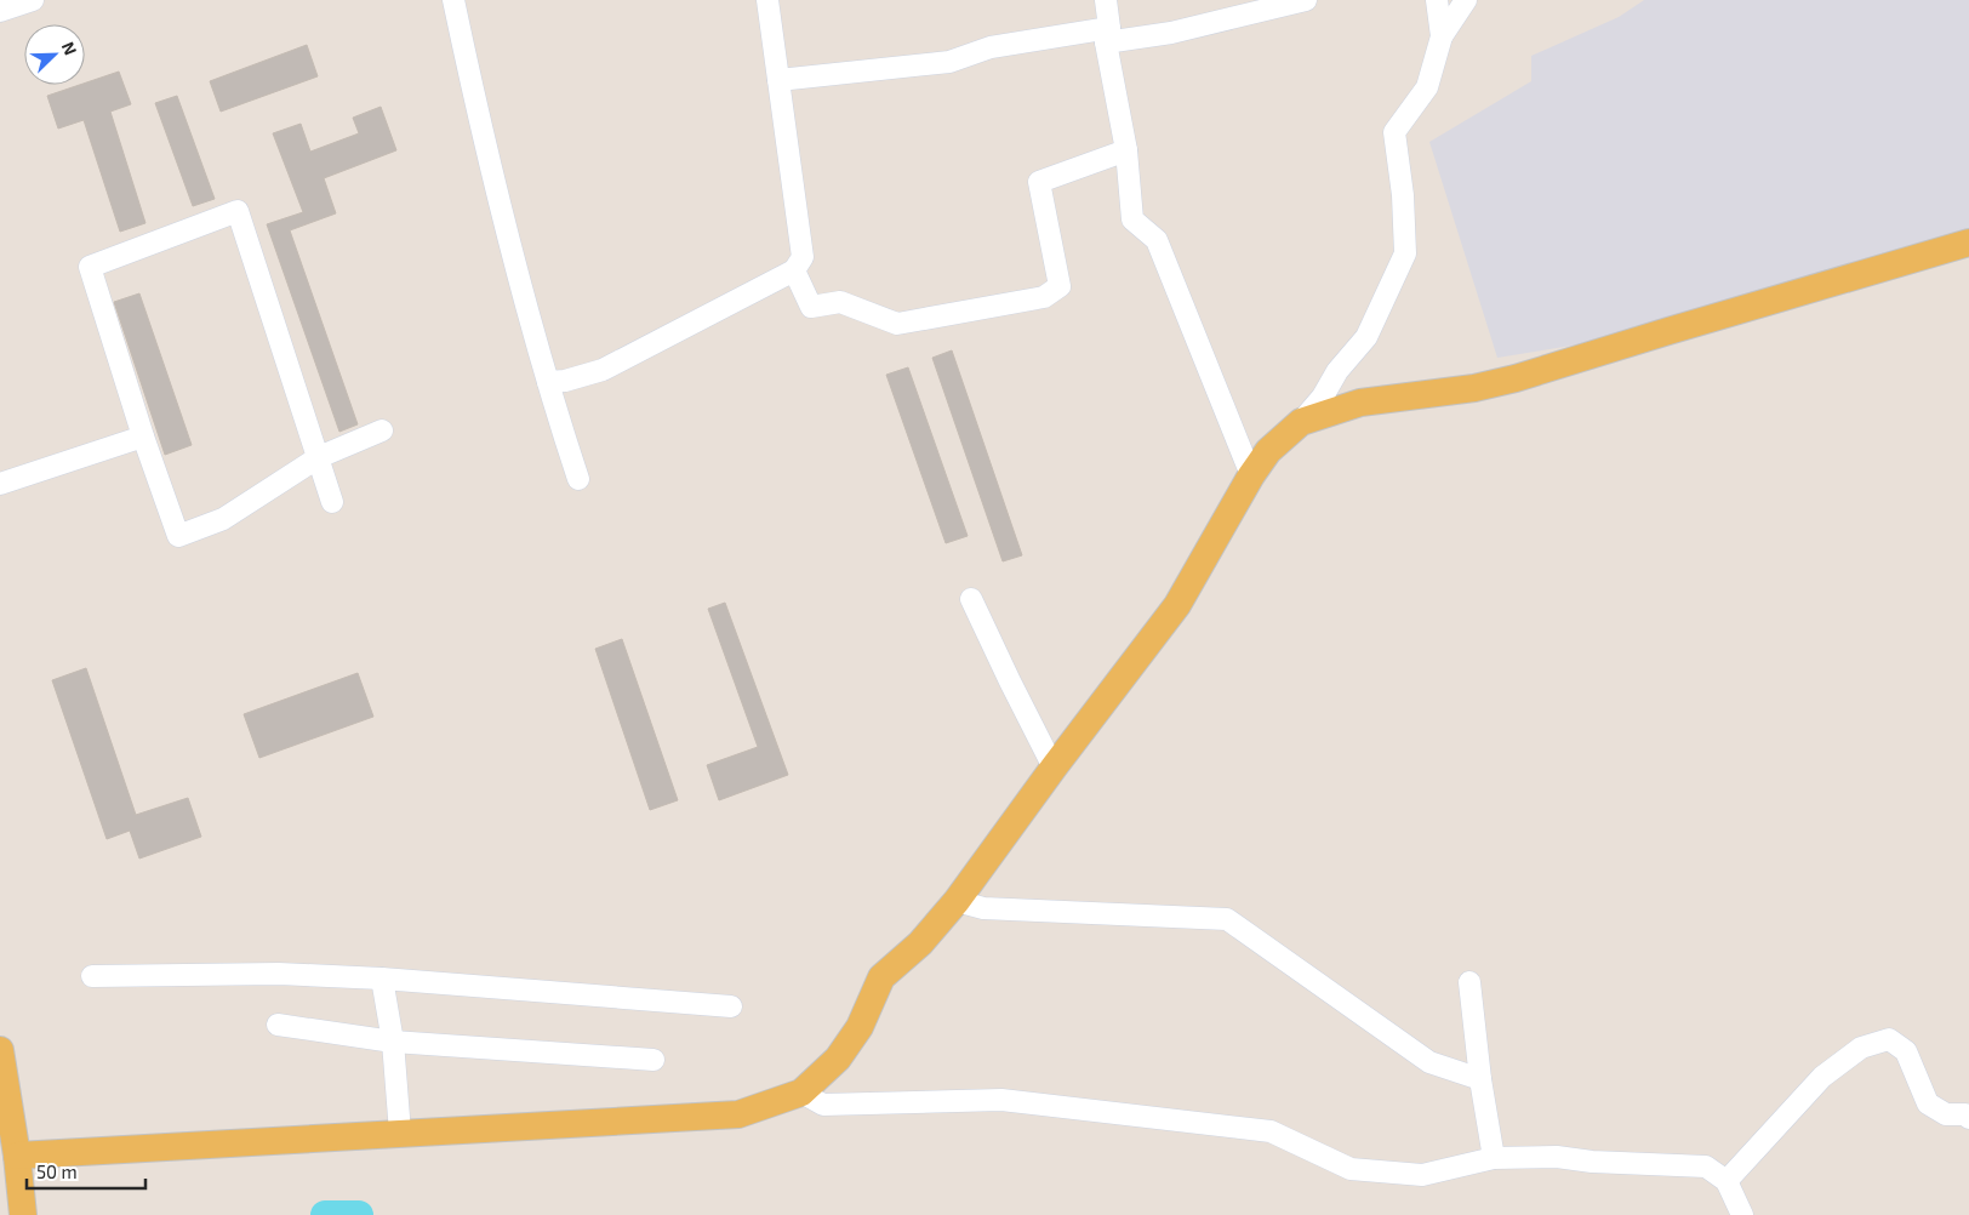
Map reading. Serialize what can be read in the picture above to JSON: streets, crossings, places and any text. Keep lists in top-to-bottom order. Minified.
{"scale_bar":"50 m","north":"top right"}
